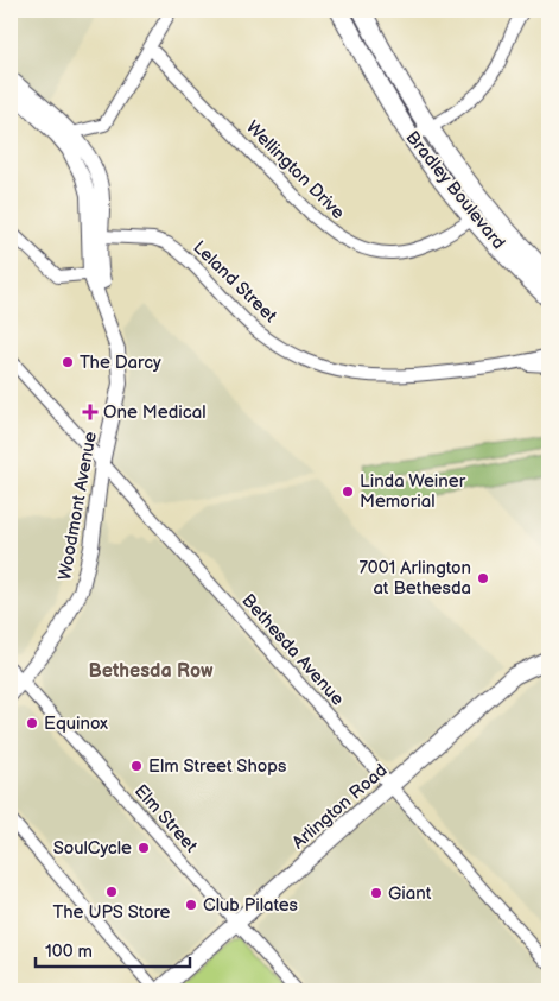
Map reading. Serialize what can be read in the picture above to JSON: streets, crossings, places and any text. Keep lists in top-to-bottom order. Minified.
{"streets":{"main road":["Bradley Boulevard","Arlington Road"],"street":["Wellington Drive","Leland Street","Woodmont Avenue","Bethesda Avenue","Elm Street"]},"crossings":[["Wellington Drive","Bradley Boulevard"],["Leland Street","Woodmont Avenue"],["Woodmont Avenue","Bethesda Avenue"],["Woodmont Avenue","Elm Street"],["Bethesda Avenue","Arlington Road"],["Arlington Road","Elm Street"]],"districts":["Bethesda Row"],"places":{"other":["The Darcy","Linda Weiner Memorial","7001 Arlington at Bethesda","Equinox","Elm Street Shops","SoulCycle","The UPS Store","Giant","Club Pilates"],"health":["One Medical"]},"scale_bar":"100 m"}
